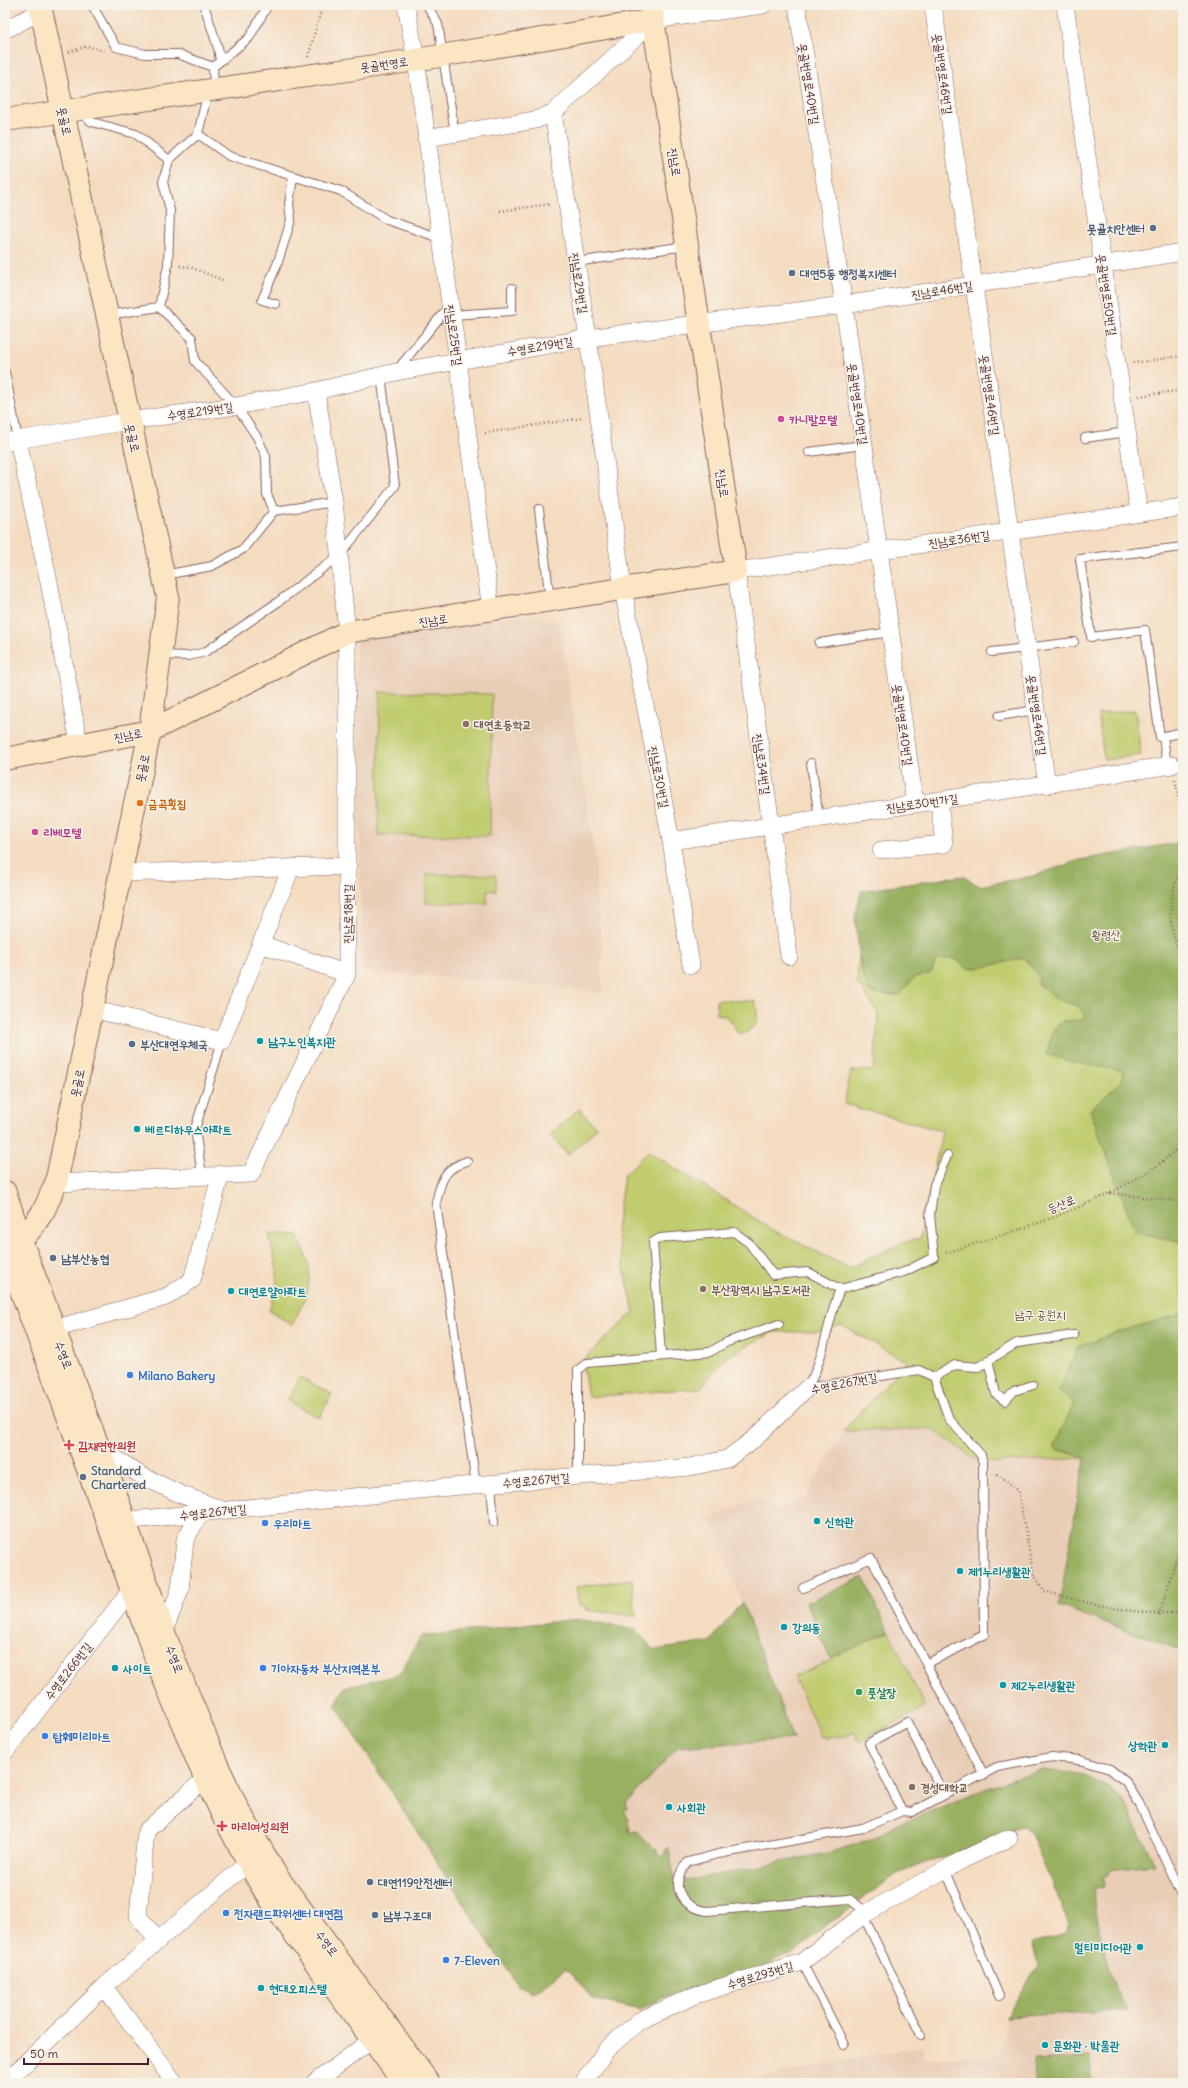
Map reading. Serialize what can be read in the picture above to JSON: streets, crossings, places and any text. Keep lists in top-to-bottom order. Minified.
{"streets":{"main road":["못골번영로","못골로","진남로","수영로"],"street":["못골번영로46번길","못골번영로40번길","진남로29번길","진남로46번길","못골번영로50번길","진남로25번길","수영로219번길","진남로36번길","진남로34번길","진남로30번길","진남로30번가길","진남로18번길","수영로267번길","수영로266번길","수영로293번길"],"path":["등산로"]},"crossings":[["못골번영로","못골로"],["못골번영로","진남로"],["못골번영로","진남로25번길"],["못골번영로46번길","진남로46번길"],["못골번영로46번길","진남로36번길"],["못골번영로46번길","진남로30번가길"],["못골번영로40번길","진남로46번길"],["못골번영로40번길","진남로36번길"],["못골번영로40번길","진남로30번가길"],["못골로","진남로"],["못골로","수영로219번길"],["못골로","수영로"],["진남로","진남로29번길"],["진남로","진남로46번길"],["진남로","진남로25번길"],["진남로","수영로219번길"],["진남로","진남로36번길"],["진남로","진남로34번길"],["진남로","진남로30번길"],["진남로","진남로18번길"],["진남로29번길","수영로219번길"],["진남로29번길","진남로30번길"],["진남로46번길","못골번영로50번길"],["진남로46번길","수영로219번길"],["못골번영로50번길","진남로36번길"],["진남로25번길","수영로219번길"],["진남로36번길","진남로34번길"],["진남로34번길","진남로30번가길"],["진남로30번길","진남로30번가길"],["수영로","수영로267번길"],["수영로","수영로266번길"]],"parks":["황령산","남구 공원지"],"places":{"other":["못골치안센터","대연5동 행정복지센터","카니발모텔","대연초등학교","금곡횟집","리베모텔","남구노인복지관","부산대연우체국","베르디하우스아파트","남부산농협","부산광역시 남구도서관","대연로얄아파트","Milano Bakery","Standard Chartered","신학관","우리마트","제1누리생활관","강의동","사이트","기아자동차 부산지역본부","제2누리생활관","풋살장","탑훼미리마트","상학관","경성대학교","사회관","대연119안전센터","전자랜드파워센터 대연점","남부구조대","멀티미디어관","7-Eleven","현대오피스텔","문화관 · 박물관"],"health":["김재연한의원","마리여성의원"]},"scale_bar":"50 m"}
